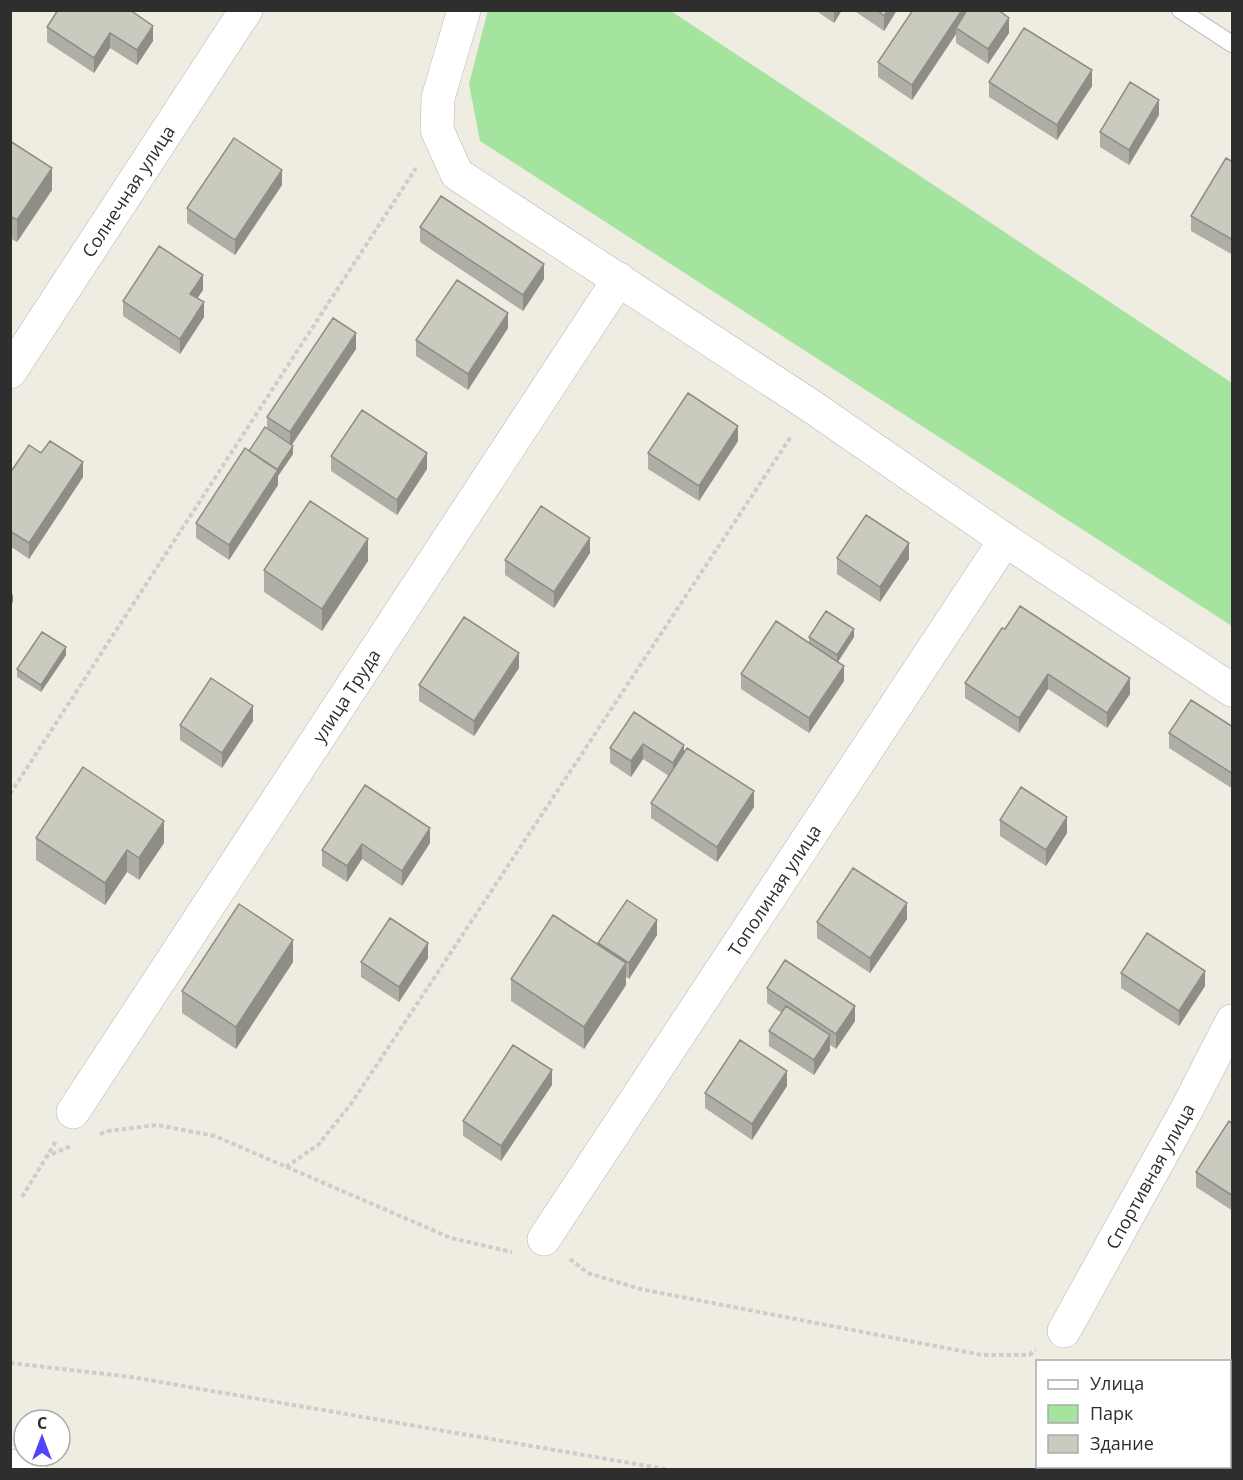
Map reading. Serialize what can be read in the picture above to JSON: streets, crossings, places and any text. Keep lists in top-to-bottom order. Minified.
{"streets":{"street":["Солнечная улица","улица Труда","Тополиная улица","Спортивная улица"]},"legend":["Улица","Парк","Здание"],"north":"top"}
